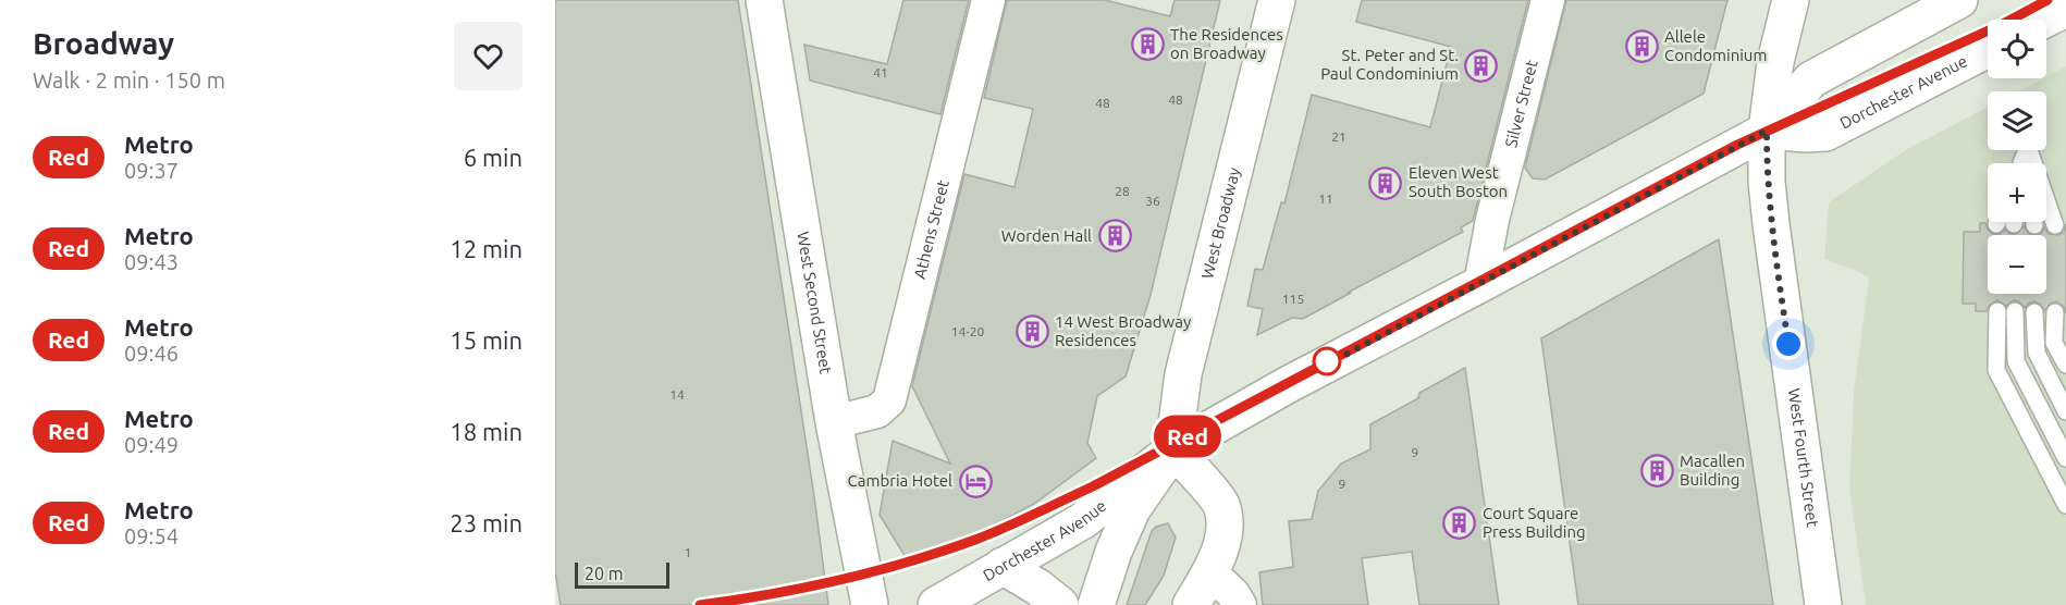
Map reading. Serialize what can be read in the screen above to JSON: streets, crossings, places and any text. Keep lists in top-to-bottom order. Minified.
{"streets":{"main road":["Dorchester Avenue","West Broadway","West Second Street","West Fourth Street"],"street":["Silver Street","Athens Street"]},"crossings":[["Dorchester Avenue","Silver Street"],["Dorchester Avenue","West Broadway"],["Dorchester Avenue","West Fourth Street"],["Athens Street","West Second Street"]],"places":{"building":["The Residences on Broadway","Allele Condominium","St. Peter and St. Paul Condominium","Eleven West South Boston","Worden Hall","14 West Broadway Residences","Macallen Building","Court Square Press Building"],"hotel":["Cambria Hotel"]},"lines":["metro line Red"],"house_numbers":["41","48","48","21","28","11","36","115","14-20","14","9","9","1"],"scale_bar":"20 m","page":{"heading":["Broadway","Walk · 2 min · 150 m"],"on_map":"Red","map_buttons":["+","−"],"list":[{"mark":"Red","name":"Metro","note":"09:37","value":"6 min"},{"mark":"Red","name":"Metro","note":"09:43","value":"12 min"},{"mark":"Red","name":"Metro","note":"09:46","value":"15 min"},{"mark":"Red","name":"Metro","note":"09:49","value":"18 min"},{"mark":"Red","name":"Metro","note":"09:54","value":"23 min"}],"scale":"20 m"}}
